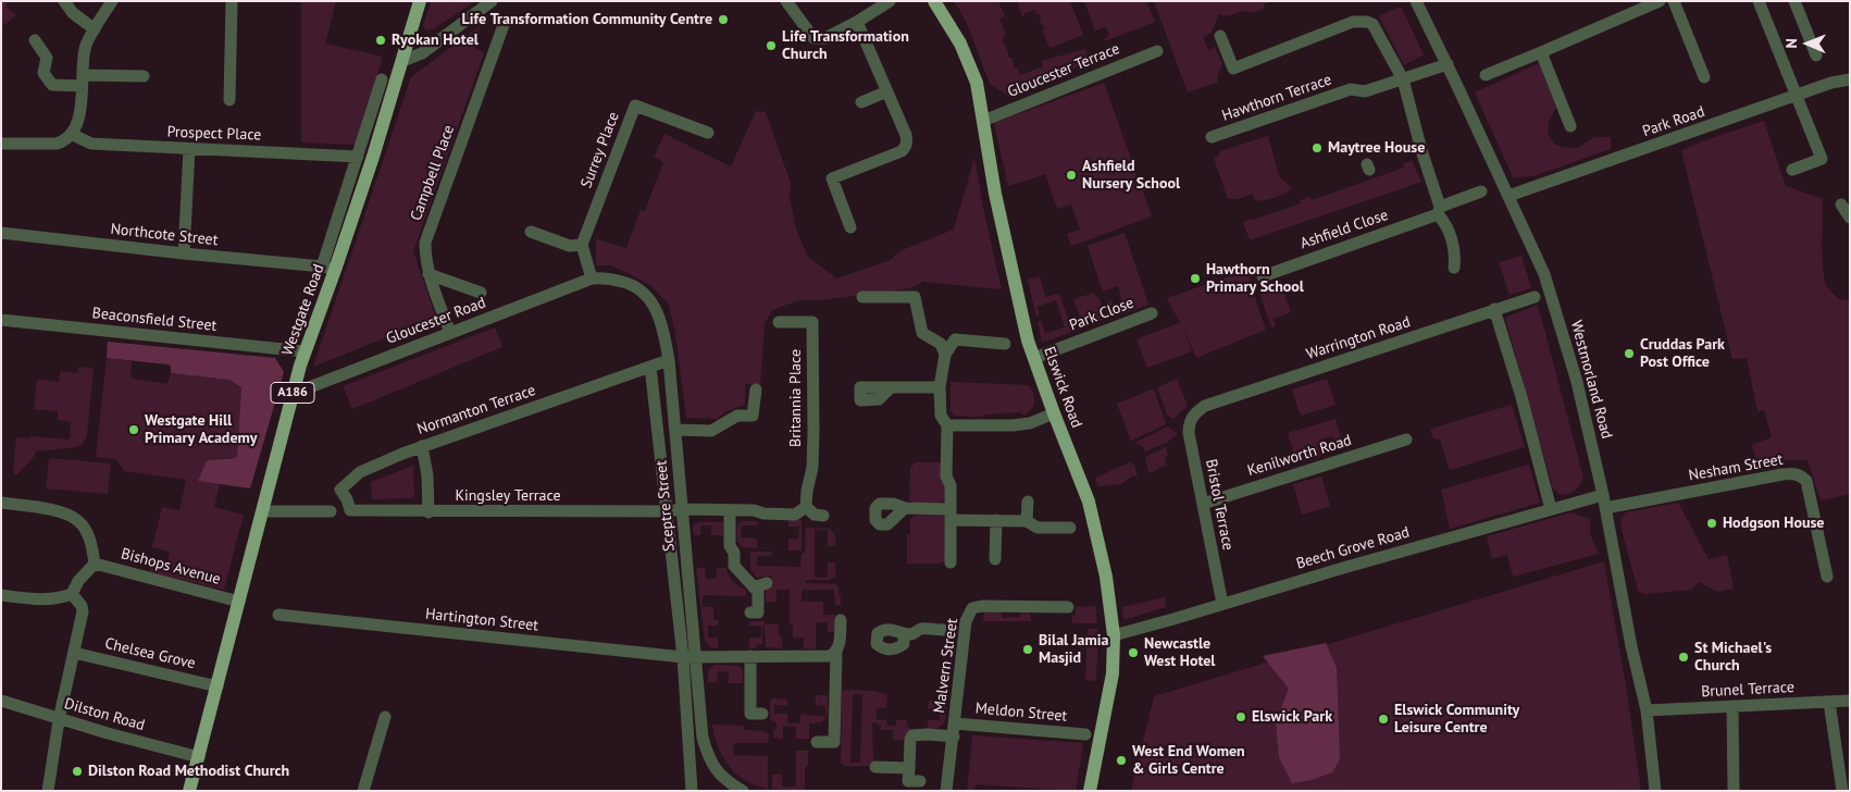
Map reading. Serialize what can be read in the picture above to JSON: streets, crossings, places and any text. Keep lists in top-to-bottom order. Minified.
{"streets":{"main road":["Westgate Road","Elswick Road","A186"],"street":["Gloucester Terrace","Hawthorn Terrace","Park Road","Prospect Place","Surrey Place","Campbell Place","Ashfield Close","Northcote Street","Park Close","Beaconsfield Street","Gloucester Road","Warrington Road","Westmorland Road","Britannia Place","Normanton Terrace","Kenilworth Road","Nesham Street","Kingsley Terrace","Bristol Terrace","Sceptre Street","Beech Grove Road","Bishops Avenue","Hartington Street","Chelsea Grove","Malvern Street","Brunel Terrace","Meldon Street","Dilston Road"]},"crossings":[["Gloucester Terrace","Elswick Road"],["Hawthorn Terrace","Westmorland Road"],["Park Road","Westmorland Road"],["Campbell Place","Gloucester Road"],["Northcote Street","Westgate Road"],["Westgate Road","Beaconsfield Street"],["Westgate Road","Gloucester Road"],["Westgate Road","Bishops Avenue"],["Westgate Road","Chelsea Grove"],["Westgate Road","Dilston Road"],["Park Close","Elswick Road"],["Gloucester Road","Sceptre Street"],["Warrington Road","Bristol Terrace"],["Westmorland Road","Nesham Street"],["Westmorland Road","Beech Grove Road"],["Westmorland Road","Brunel Terrace"],["Elswick Road","Beech Grove Road"],["Normanton Terrace","Kingsley Terrace"],["Normanton Terrace","Sceptre Street"],["Kenilworth Road","Bristol Terrace"],["Kingsley Terrace","Sceptre Street"],["Bristol Terrace","Beech Grove Road"],["Sceptre Street","Hartington Street"],["Malvern Street","Meldon Street"]],"places":["Life Transformation Community Centre","Ryokan Hotel","Life Transformation Church","Maytree House","Ashfield Nursery School","Hawthorn Primary School","Cruddas Park Post Office","Westgate Hill Primary Academy","Hodgson House","Bilal Jamia Masjid","Newcastle West Hotel","St Michael's Church","Elswick Park","Elswick Community Leisure Centre","West End Women & Girls Centre","Dilston Road Methodist Church"],"north":"left"}
